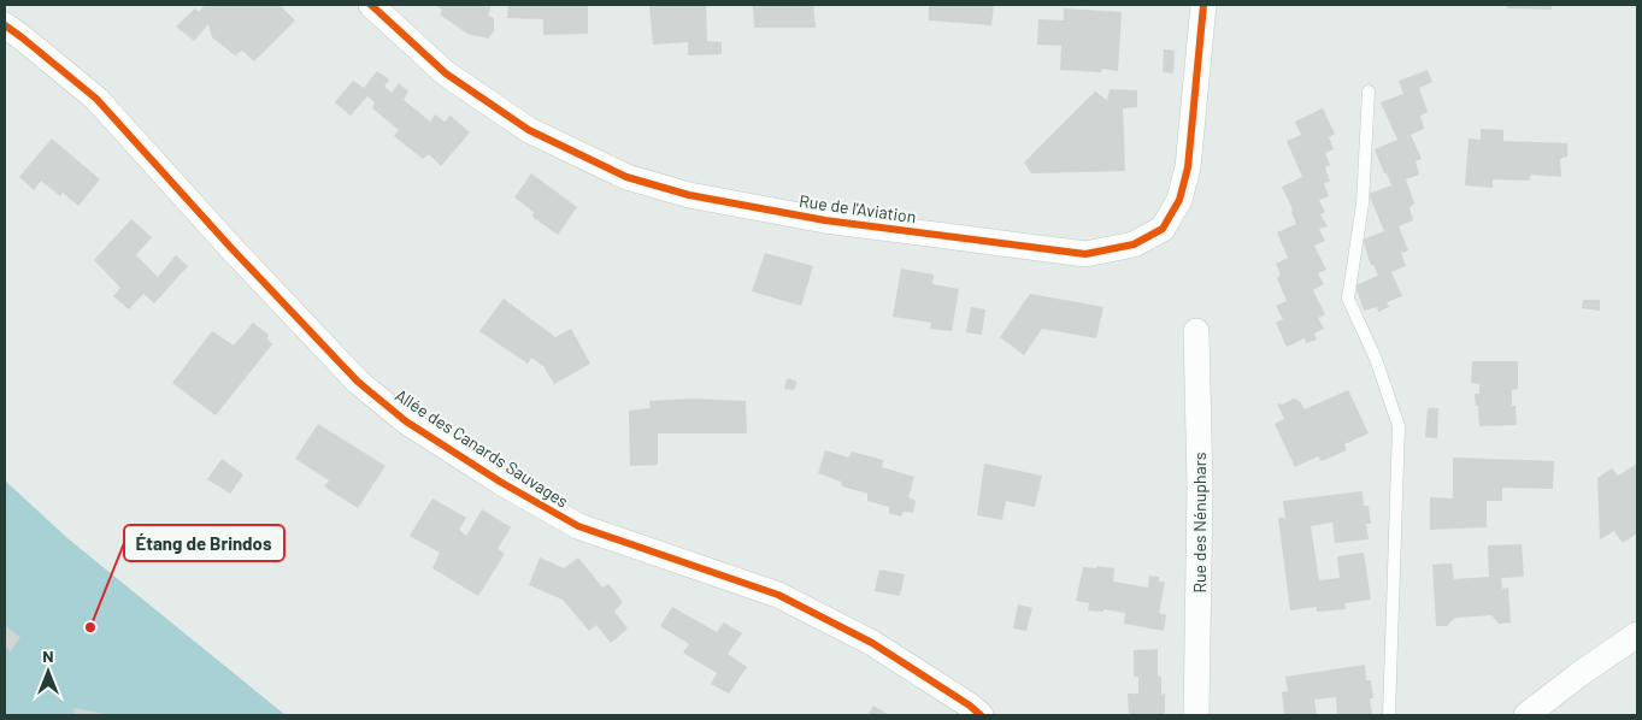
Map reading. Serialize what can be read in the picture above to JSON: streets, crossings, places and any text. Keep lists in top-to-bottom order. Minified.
{"streets":{"street":["Rue de l'Aviation","Allée des Canards Sauvages","Rue des Nénuphars"]},"places":["Étang de Brindos"],"north":"top"}
